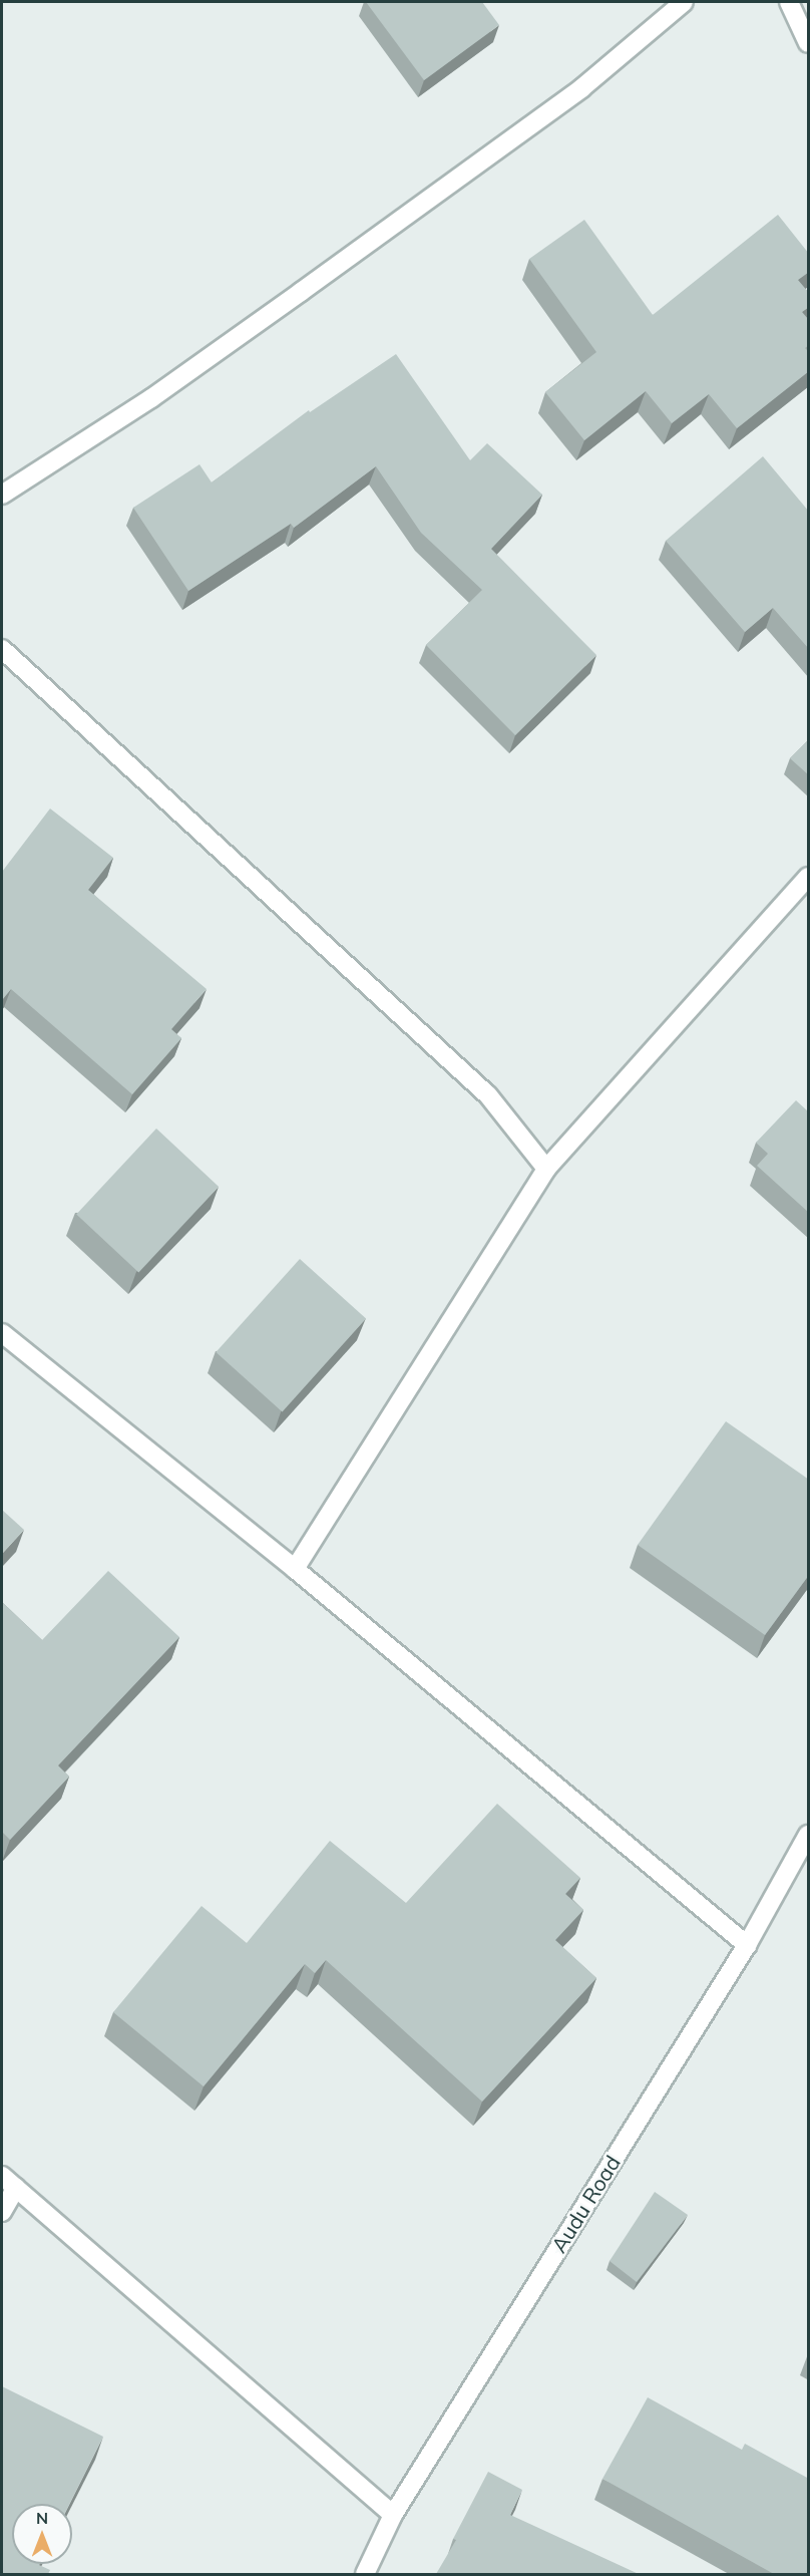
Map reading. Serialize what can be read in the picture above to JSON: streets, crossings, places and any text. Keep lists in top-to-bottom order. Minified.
{"streets":{"street":["Audu Road"]},"north":"top"}
